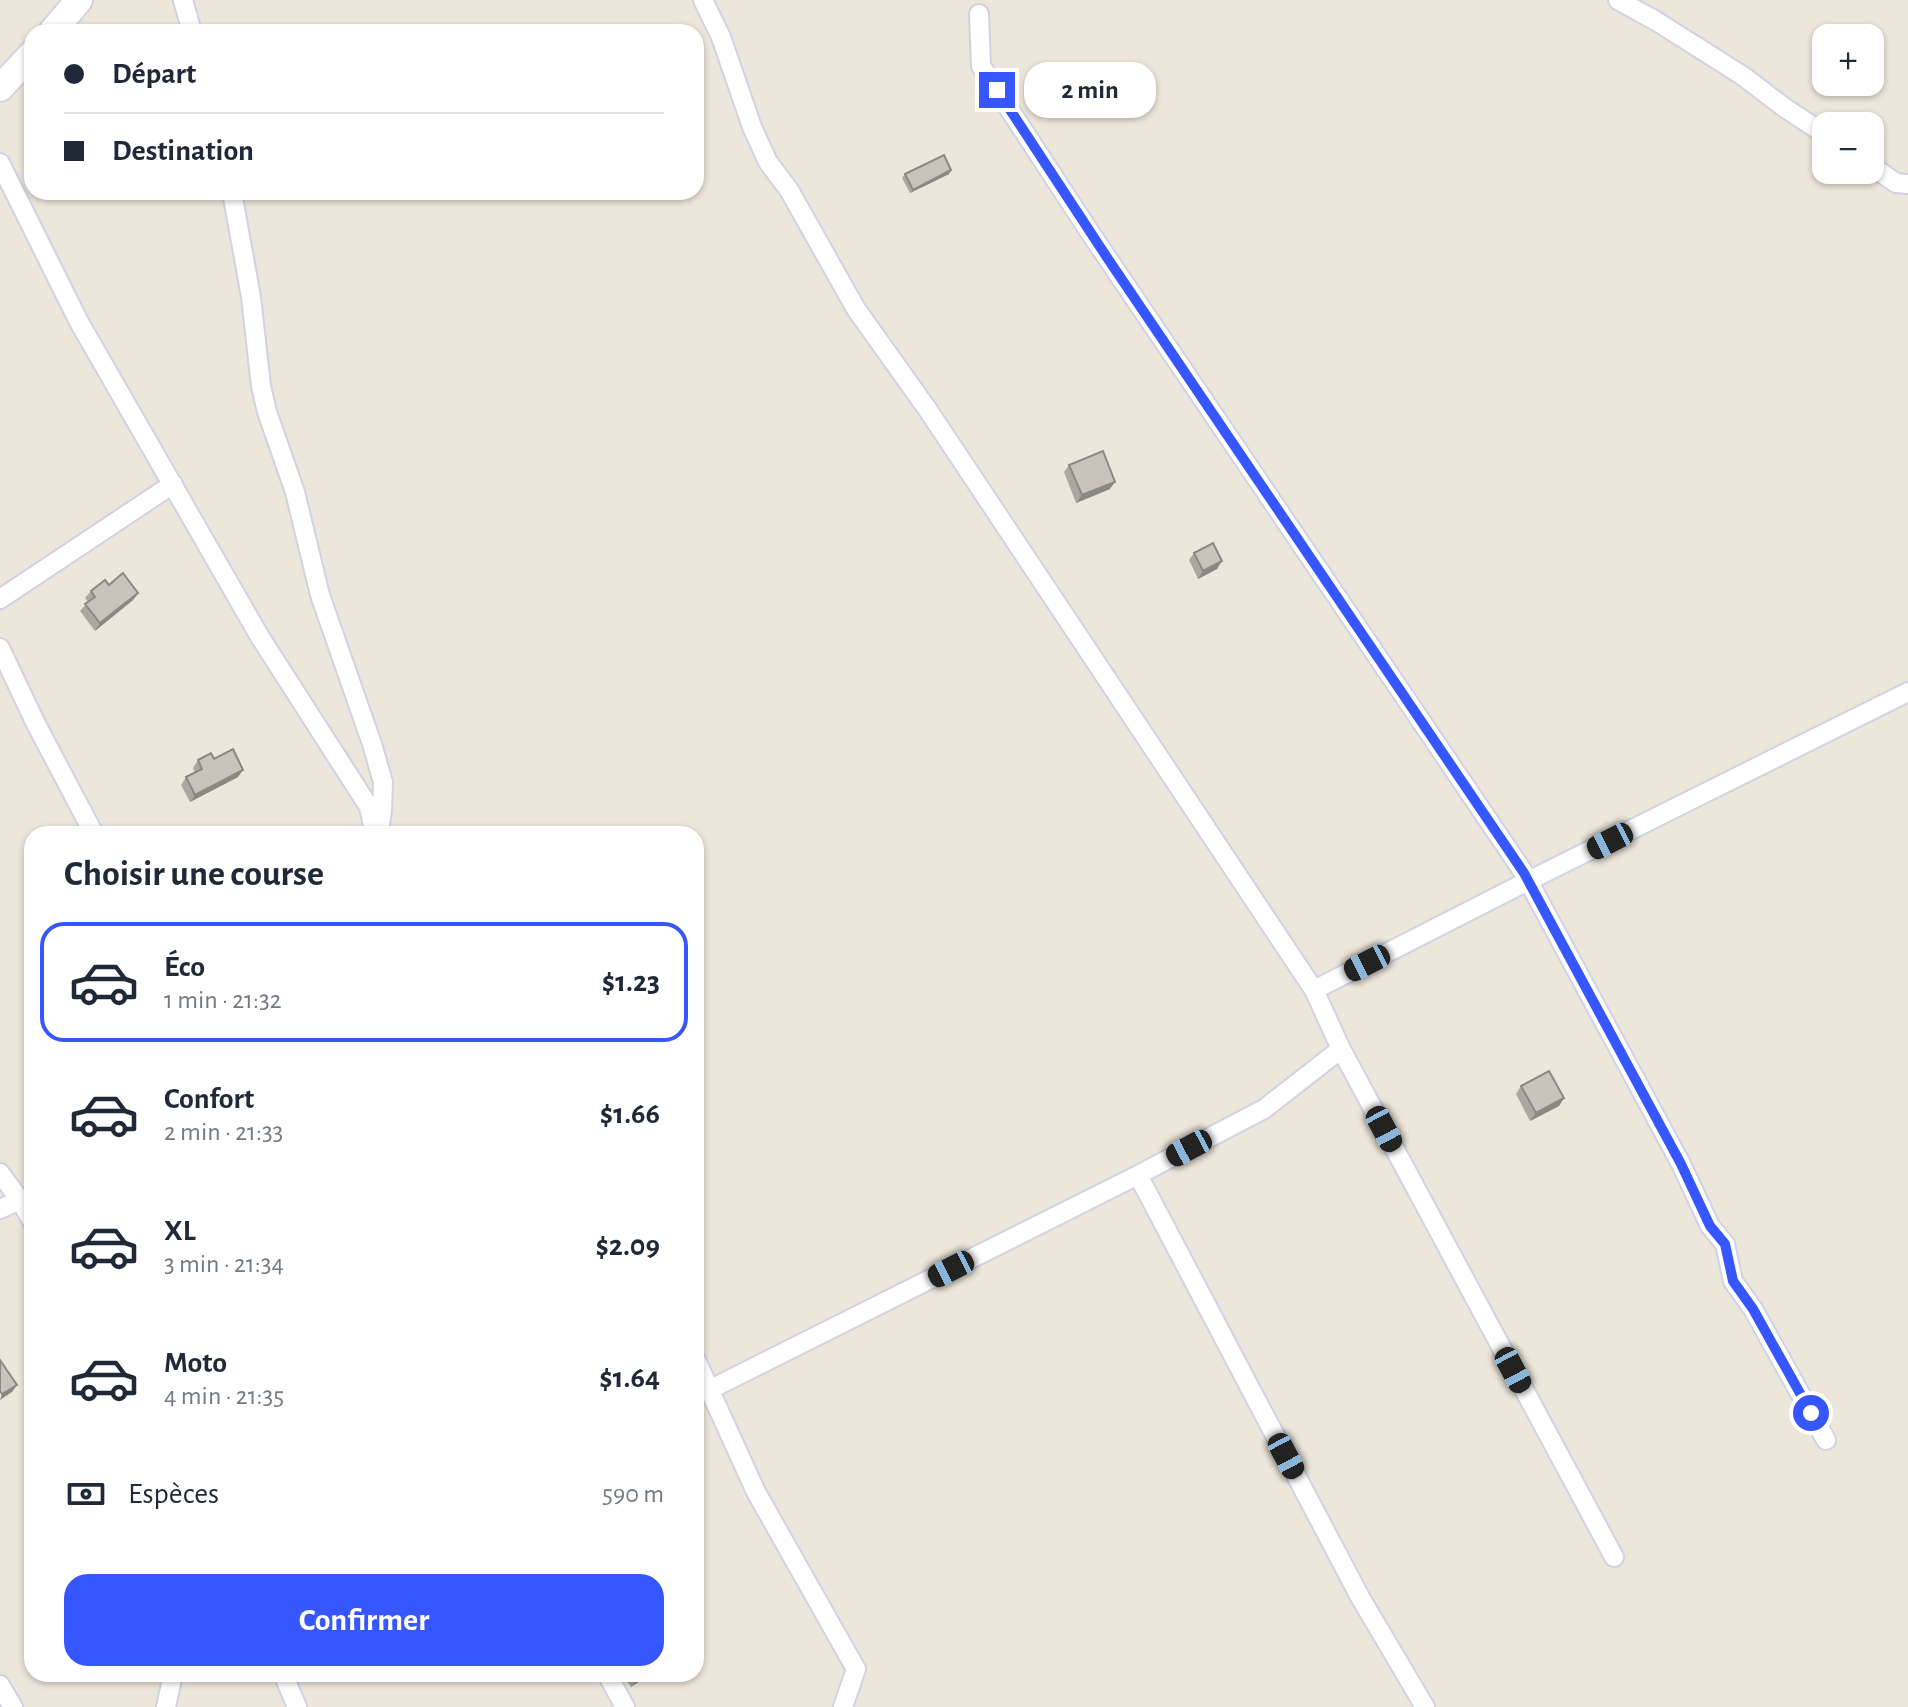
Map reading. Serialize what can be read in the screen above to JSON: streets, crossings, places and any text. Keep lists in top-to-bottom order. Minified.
{"page":{"map_buttons":["+","−"],"banner":["Départ","Destination"],"bubble":"2 min","heading":"Choisir une course","list":[{"name":"Éco","note":"1 min · 21:32","value":"$1.23"},{"name":"Confort","note":"2 min · 21:33","value":"$1.66"},{"name":"XL","note":"3 min · 21:34","value":"$2.09"},{"name":"Moto","note":"4 min · 21:35","value":"$1.64"}],"pay":["Espèces","590 m"],"buttons":"Confirmer"}}
